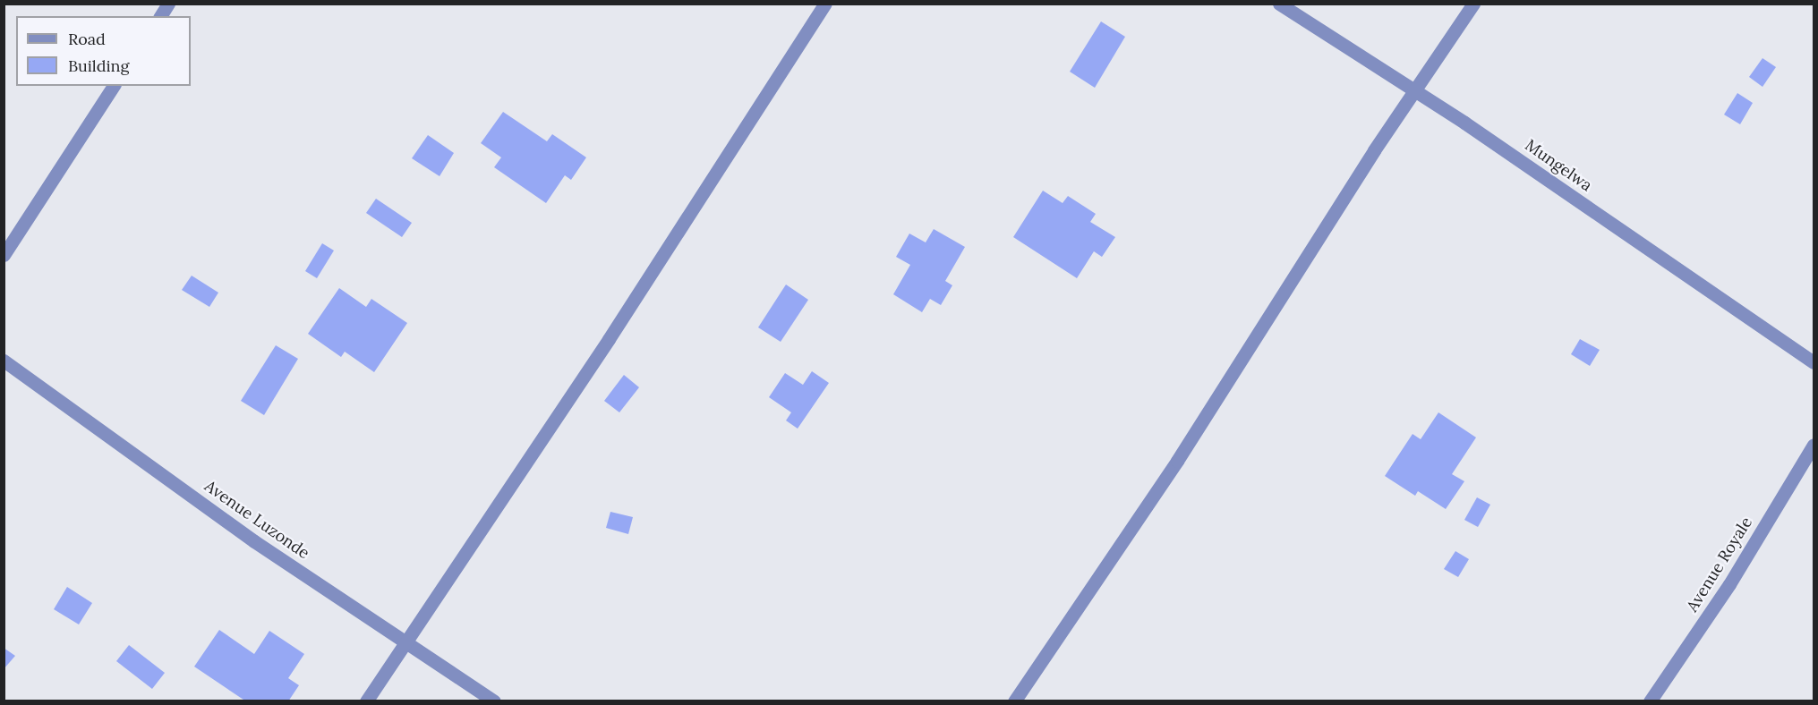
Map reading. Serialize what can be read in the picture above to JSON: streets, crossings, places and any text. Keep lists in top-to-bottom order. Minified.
{"streets":{"street":["Mungelwa","Avenue Luzonde","Avenue Royale"]},"legend":["Road","Building"]}
